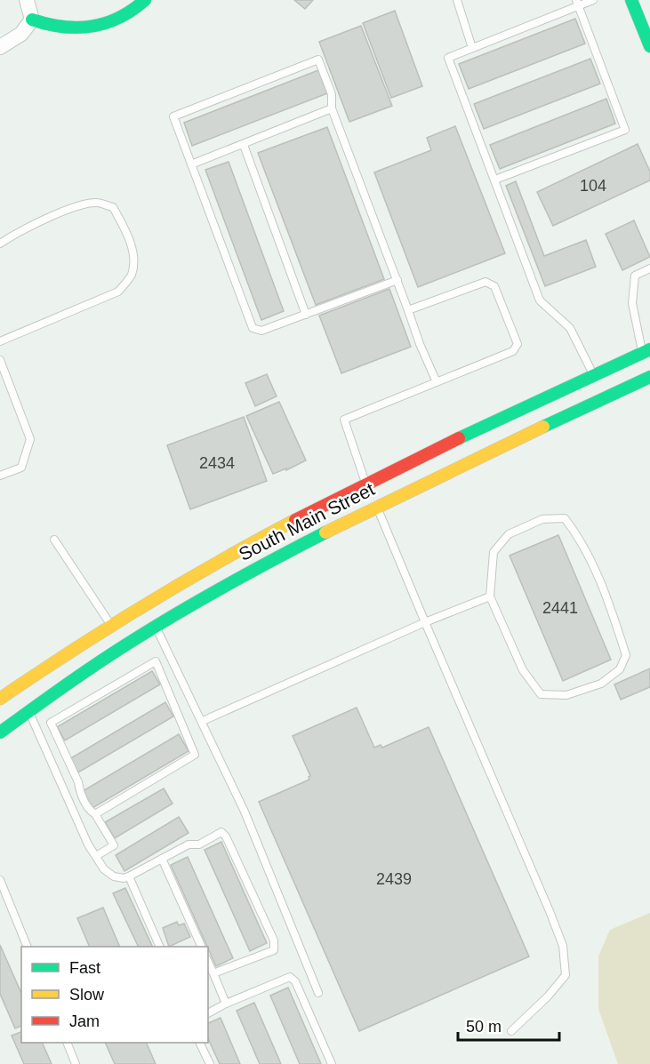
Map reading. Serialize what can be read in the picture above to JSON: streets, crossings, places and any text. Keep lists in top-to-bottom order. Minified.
{"streets":{"main road":["South Main Street"]},"house_numbers":["104","2434","2441","2439"],"legend":["Fast","Slow","Jam"],"scale_bar":"50 m"}
